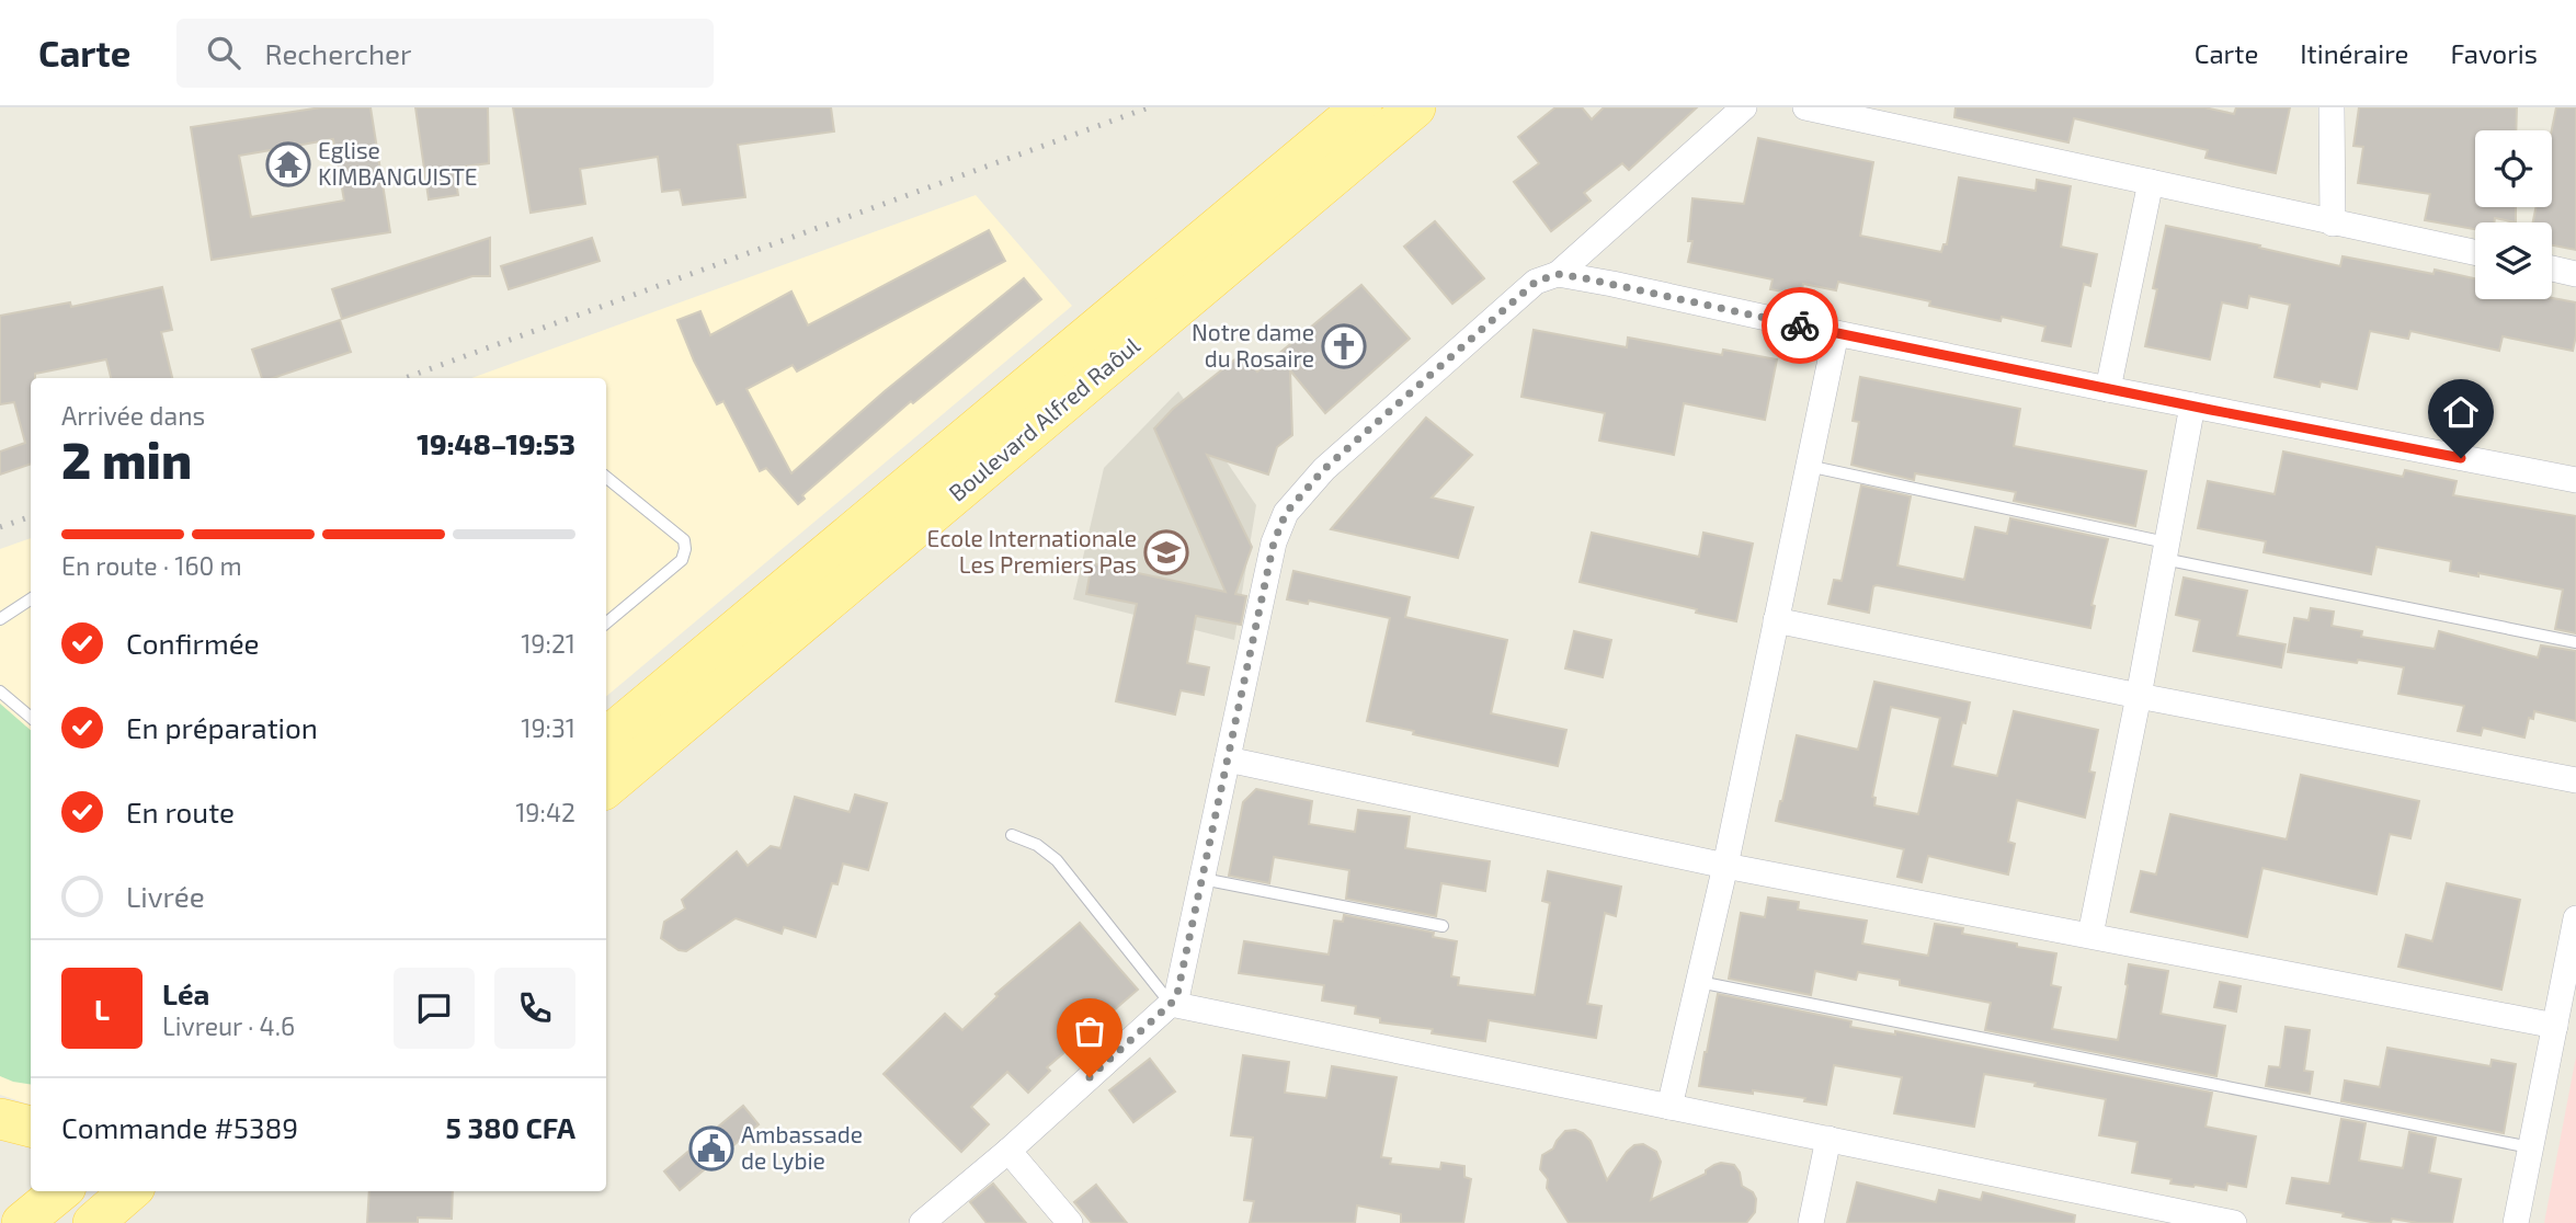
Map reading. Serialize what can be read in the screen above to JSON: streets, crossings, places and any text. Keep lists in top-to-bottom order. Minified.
{"streets":{"main road":["Boulevard Alfred Raôul"]},"places":{"temple":["Eglise KIMBANGUISTE"],"church":["Notre dame du Rosaire"],"school or university":["Ecole Internationale Les Premiers Pas"],"public building":["Ambassade de Lybie"]},"page":{"header":"Carte","search":"Rechercher","nav":["Carte","Itinéraire","Favoris"],"heading":["2 min","Arrivée dans","19:48–19:53"],"panel":["Léa","Livreur · 4.6","Commande #5389","5 380 CFA"],"bar":"En route · 160 m","list":[["Confirmée","19:21"],["En préparation","19:31"],["En route","19:42"],"Livrée"],"round":"L"}}
